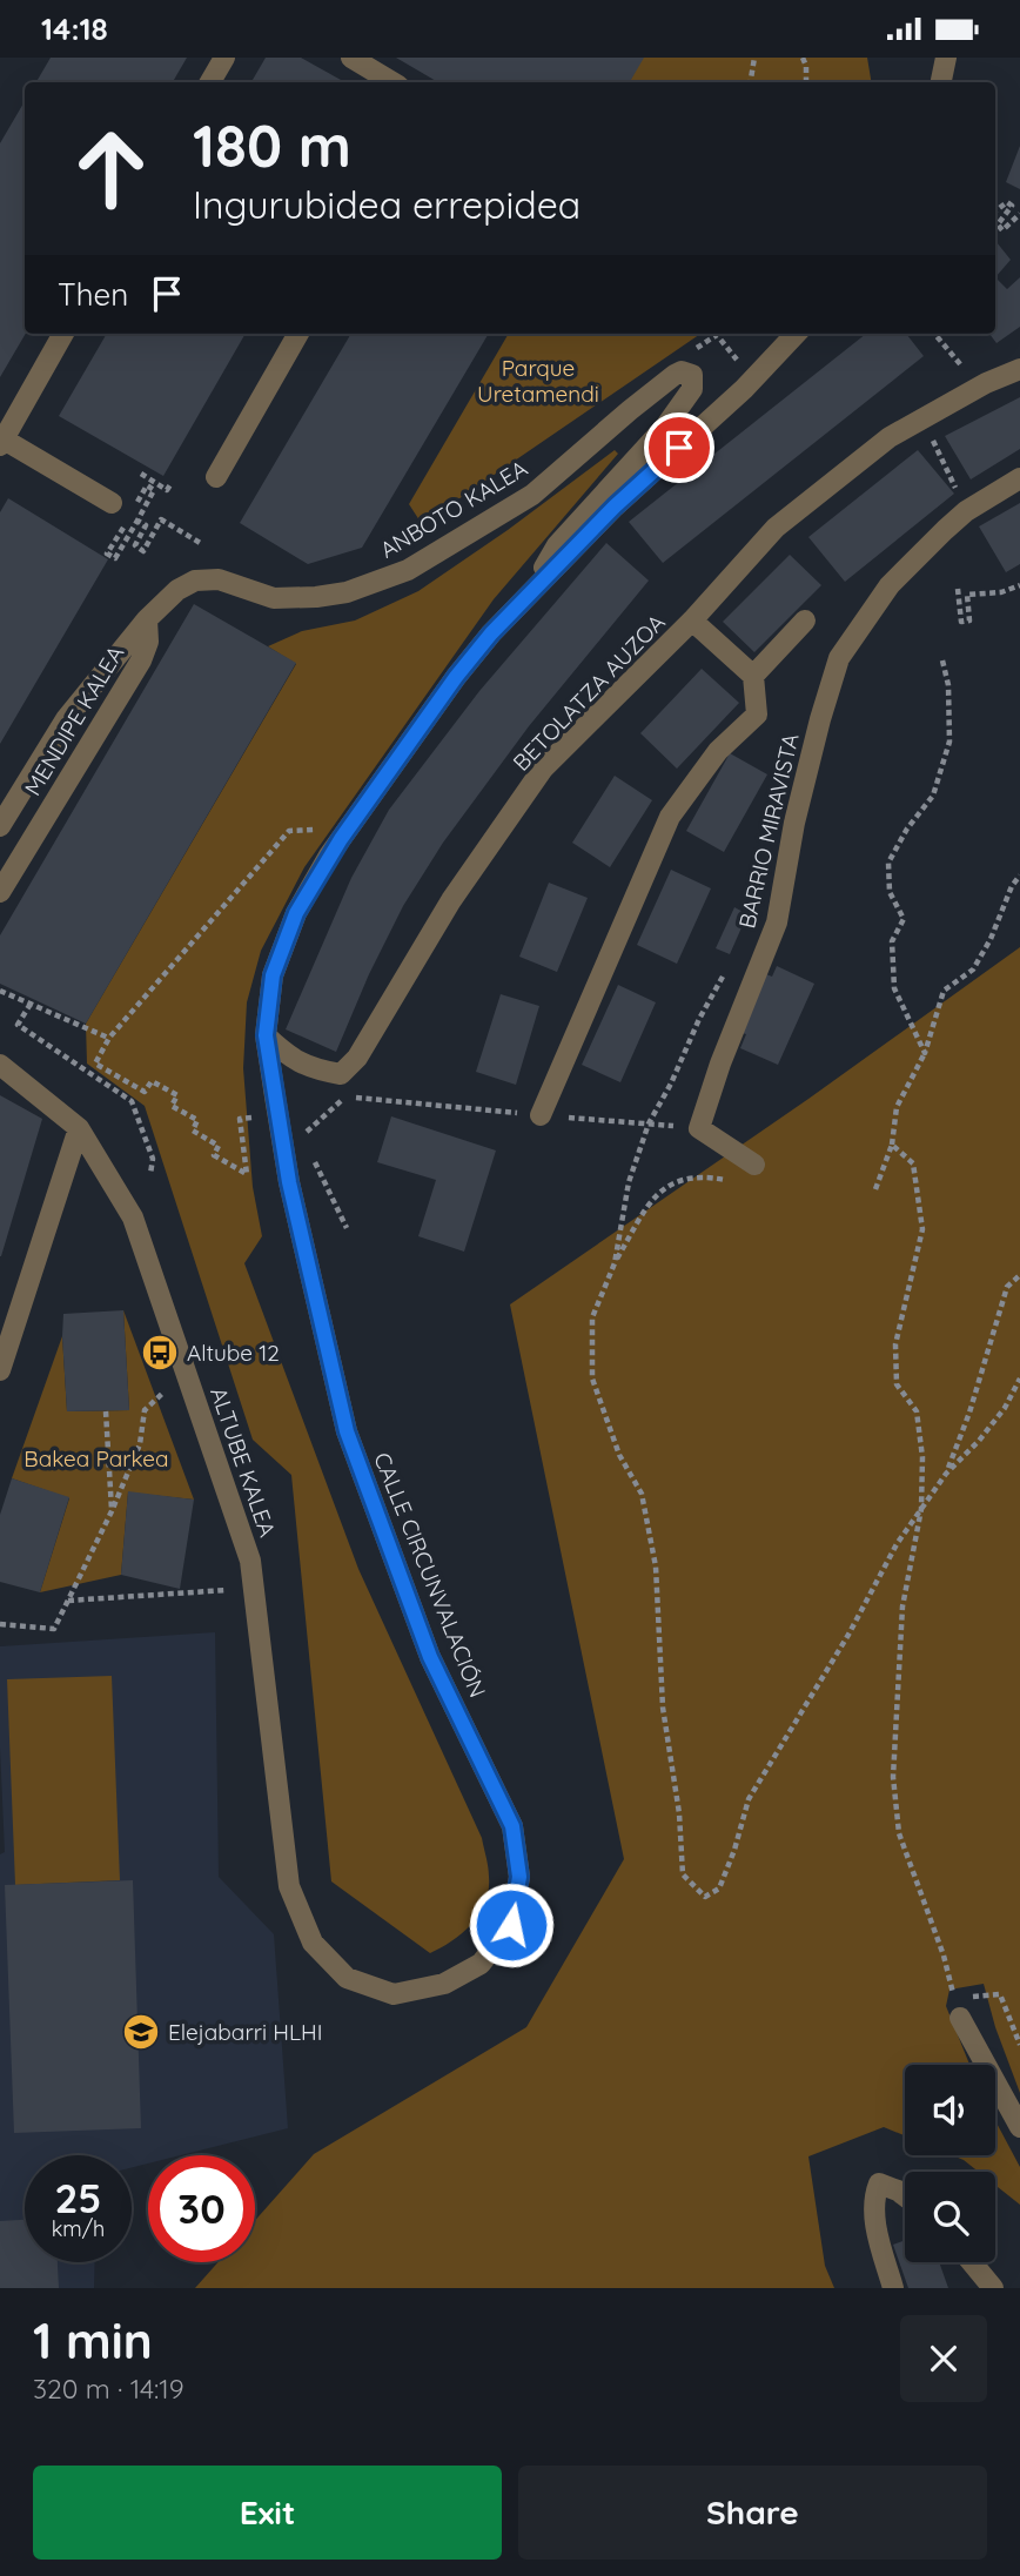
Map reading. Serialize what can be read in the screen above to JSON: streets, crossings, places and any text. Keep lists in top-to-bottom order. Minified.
{"streets":{"street":["ANBOTO KALEA","BETOLATZA AUZOA","MENDIPE KALEA","BARRIO MIRAVISTA","ALTUBE KALEA","CALLE CIRCUNVALACIÓN"]},"crossings":[["ANBOTO KALEA","MENDIPE KALEA"],["ANBOTO KALEA","CALLE CIRCUNVALACIÓN"],["BETOLATZA AUZOA","CALLE CIRCUNVALACIÓN"],["ALTUBE KALEA","CALLE CIRCUNVALACIÓN"]],"parks":["Parque Uretamendi","Bakea Parkea"],"places":{"bus stop":["Altube 12"],"school or university":["Elejabarri HLHI"]},"page":{"status":"14:18","turn":["180 m","Ingurubidea errepidea"],"then":"Then","speed":"25 km/h","limit":"30","heading":["1 min","320 m · 14:19"],"buttons":["Exit","Share"]}}
